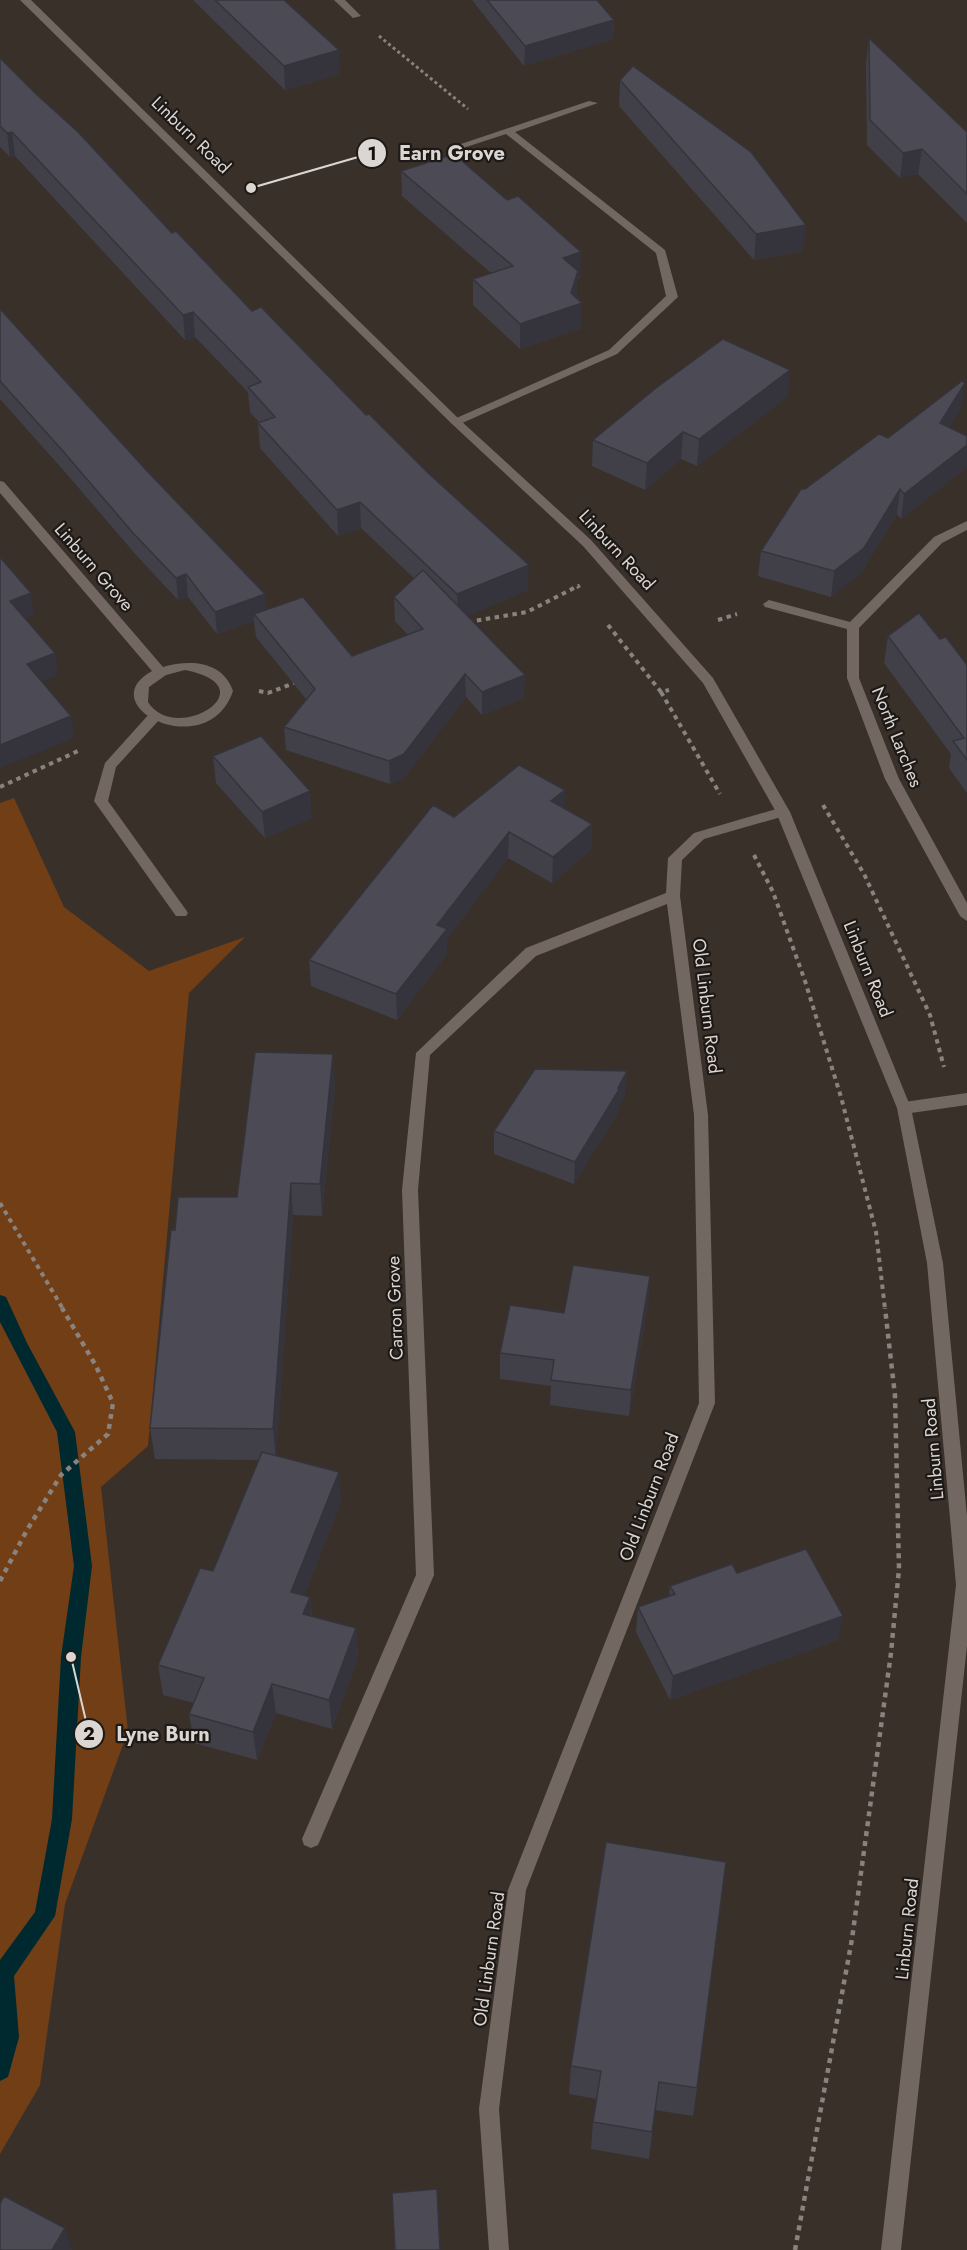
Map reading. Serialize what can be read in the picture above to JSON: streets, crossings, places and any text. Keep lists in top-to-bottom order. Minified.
{"streets":{"street":["Linburn Road","Linburn Grove","North Larches","Old Linburn Road","Carron Grove"]},"crossings":[["Linburn Road","Old Linburn Road"],["Old Linburn Road","Carron Grove"]],"places":["Earn Grove","Lyne Burn"]}
